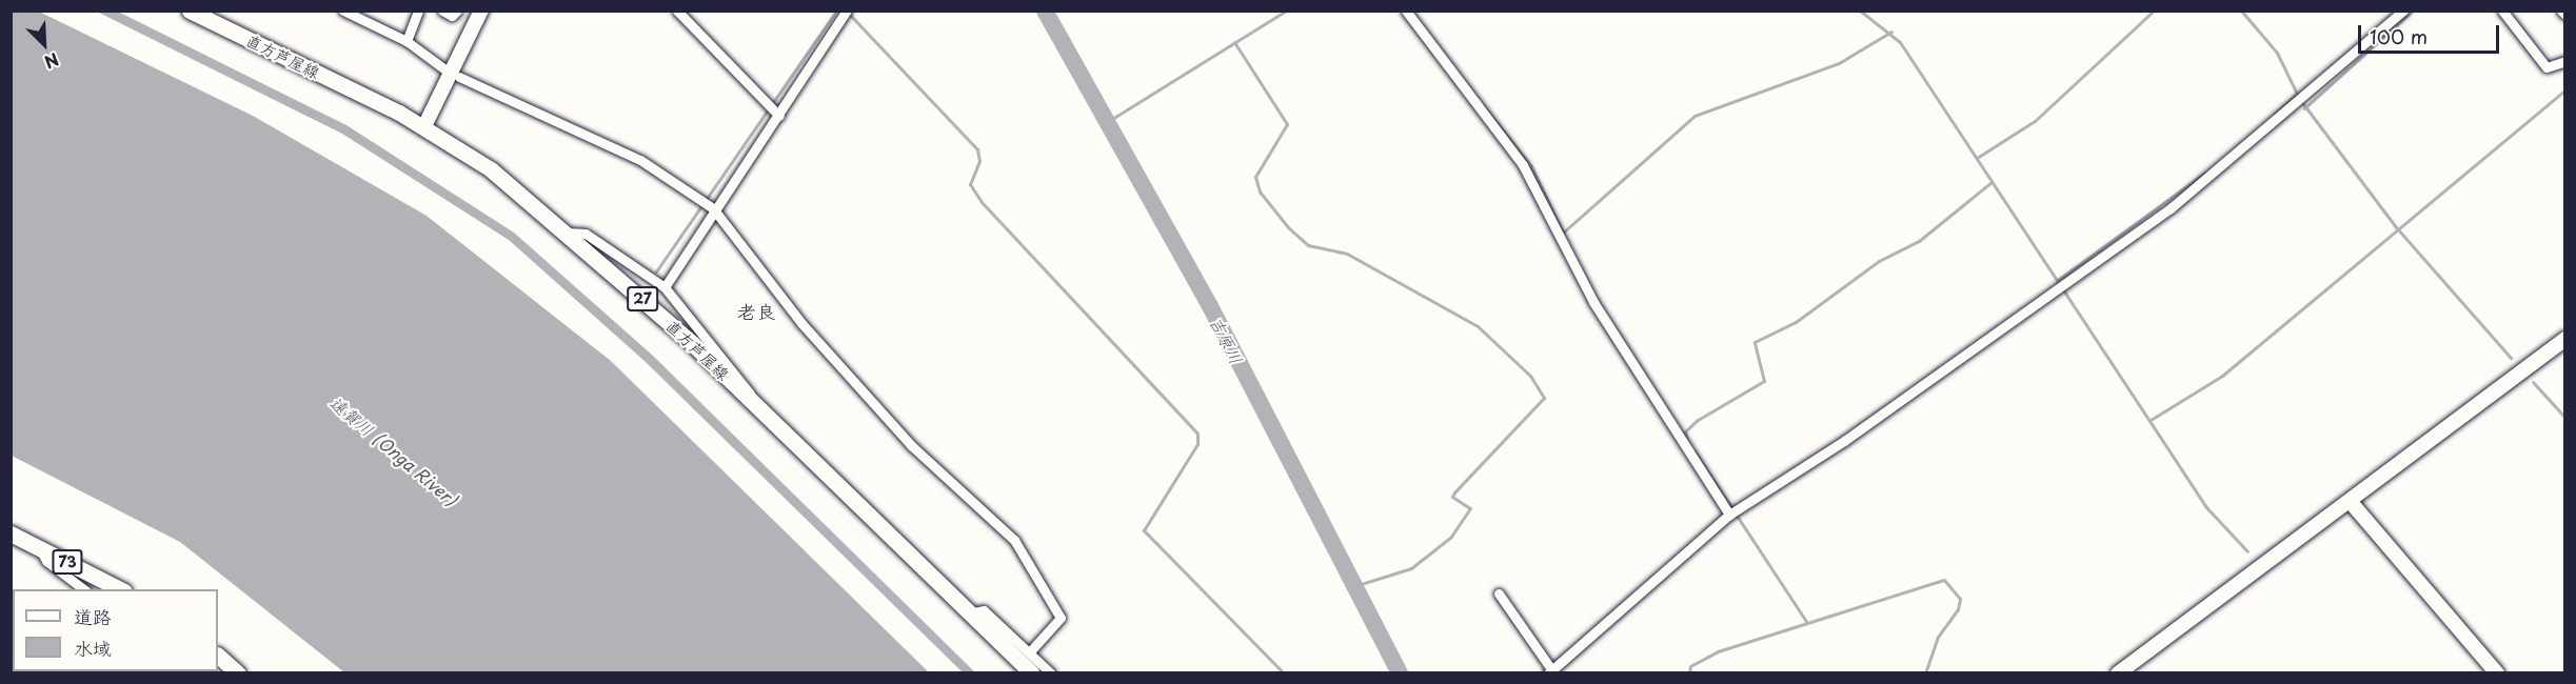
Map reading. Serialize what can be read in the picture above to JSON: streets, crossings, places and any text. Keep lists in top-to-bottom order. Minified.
{"streets":{"main road":["直方芦屋線","27","73"]},"districts":["老良"],"water":["吉原川","遠賀川 (Onga River)"],"legend":["道路","水域"],"scale_bar":"100 m","north":"bottom right"}
